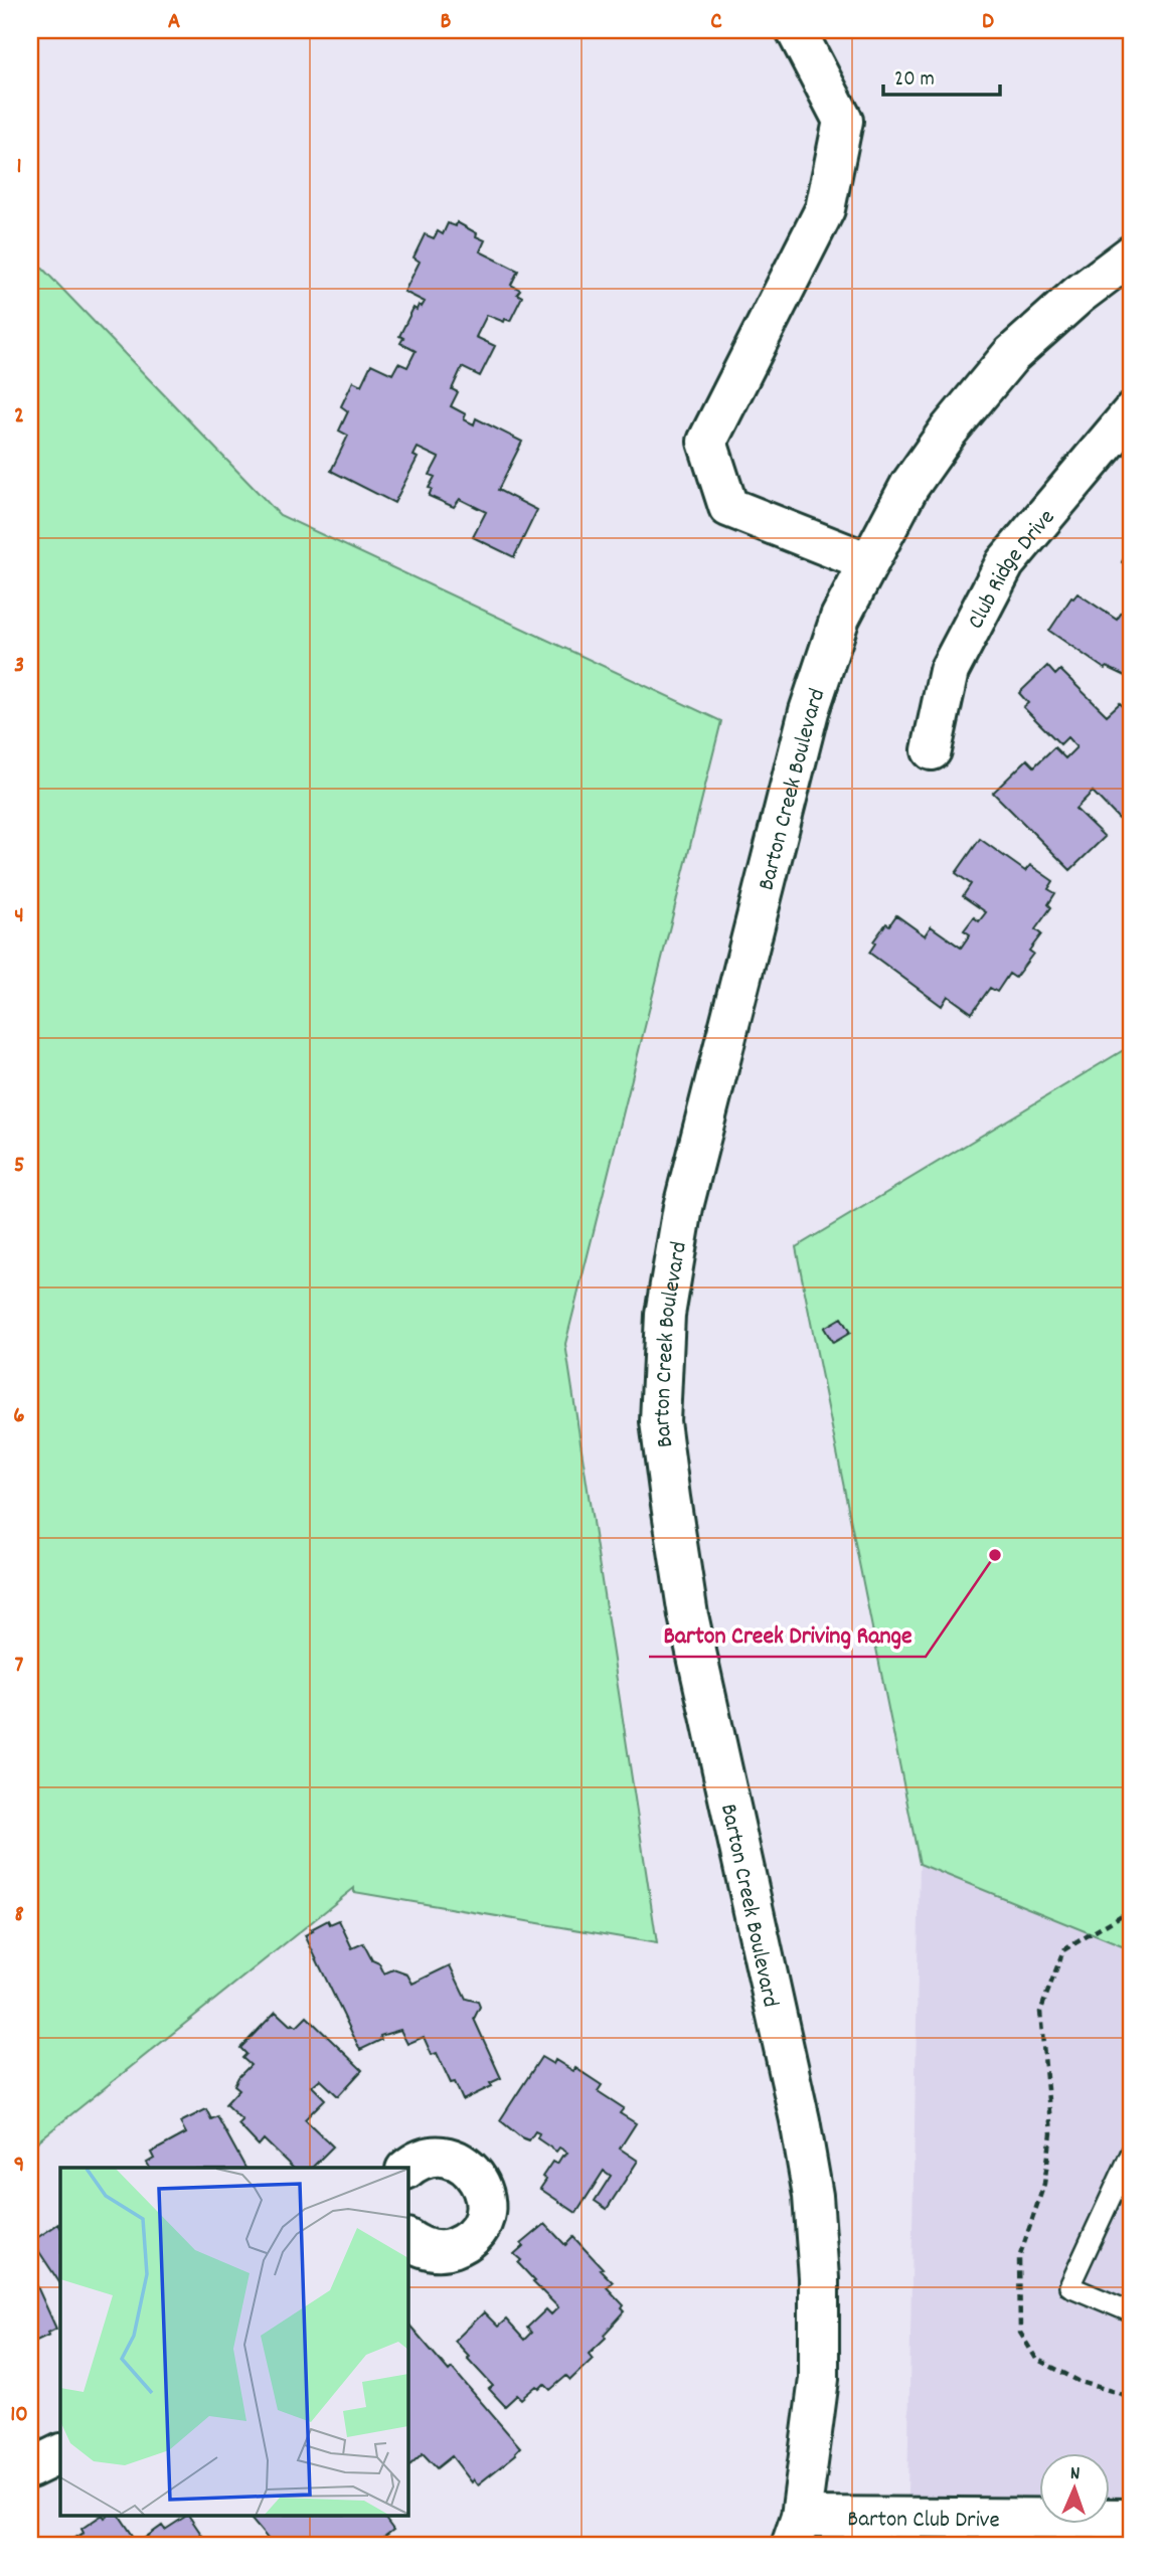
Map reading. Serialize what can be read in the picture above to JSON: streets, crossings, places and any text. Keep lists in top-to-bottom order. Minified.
{"streets":{"street":["Club Ridge Drive","Barton Creek Boulevard","Barton Club Drive"]},"crossings":[["Barton Creek Boulevard","Barton Club Drive"]],"places":["Barton Creek Driving Range"],"scale_bar":"20 m","north":"top","grid":{"columns":["A","B","C","D"],"rows":["1","2","3","4","5","6","7","8","9","10"]}}
